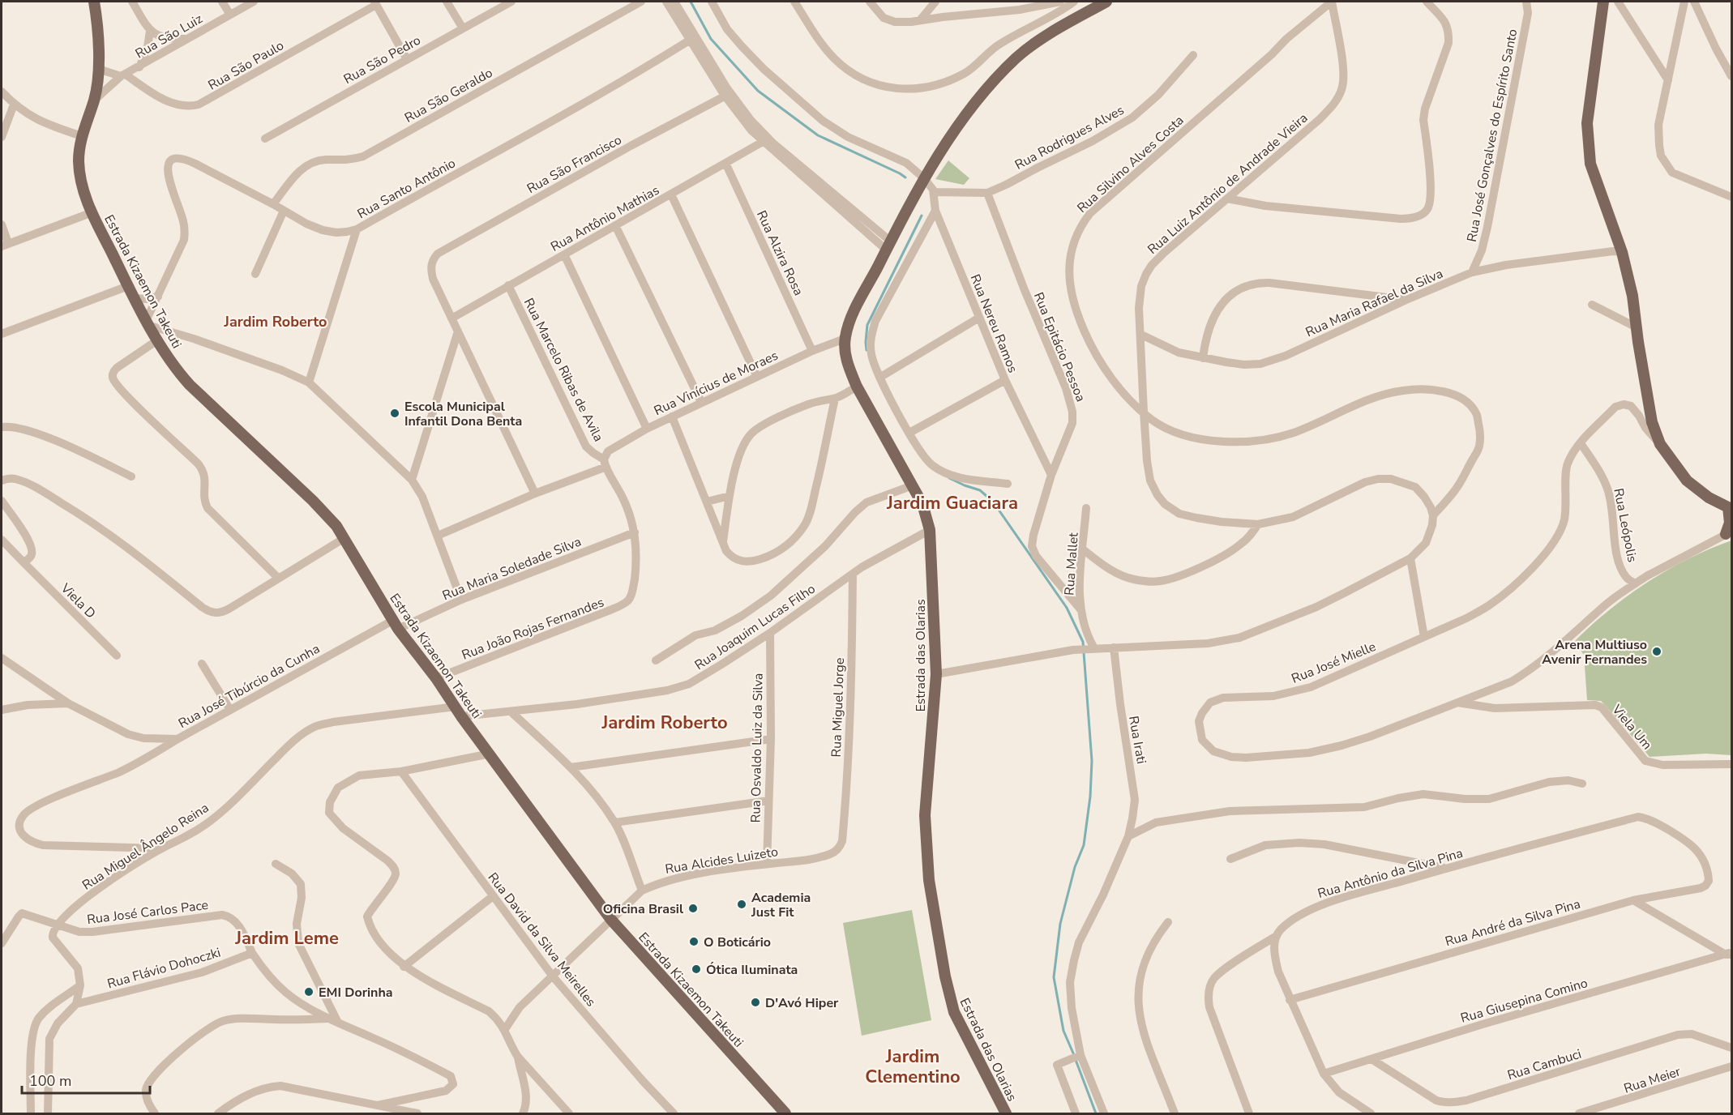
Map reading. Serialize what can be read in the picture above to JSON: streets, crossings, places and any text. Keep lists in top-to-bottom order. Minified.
{"streets":{"main road":["Estrada Kizaemon Takeuti","Estrada das Olarias"],"street":["Rua São Luiz","Rua São Pedro","Rua São Paulo","Rua São Geraldo","Rua José Gonçalves do Espírito Santo","Rua Rodrigues Alves","Rua São Francisco","Rua Silvino Alves Costa","Rua Luiz Antônio de Andrade Vieira","Rua Santo Antônio","Rua Antônio Mathias","Rua Alzira Rosa","Rua Maria Rafael da Silva","Rua Nereu Ramos","Rua Epitácio Pessoa","Rua Marcelo Ribas de Avila","Rua Vinícius de Moraes","Rua Leópolis","Rua Mallet","Rua Maria Soledade Silva","Viela D","Rua Joaquim Lucas Filho","Rua João Rojas Fernandes","Rua José Mielle","Rua José Tibúrcio da Cunha","Rua Miguel Jorge","Viela Um","Rua Irati","Rua Osvaldo Luiz da Silva","Rua Miguel Ângelo Reina","Rua Alcides Luizeto","Rua Antônio da Silva Pina","Rua José Carlos Pace","Rua André da Silva Pina","Rua David da Silva Meirelles","Rua Flávio Dohoczki","Rua Giusepina Comino","Rua Cambuci","Rua Meier"]},"crossings":[["Rua São Luiz","Rua São Paulo"],["Rua São Luiz","Estrada Kizaemon Takeuti"],["Rua São Geraldo","Rua Santo Antônio"],["Rua José Gonçalves do Espírito Santo","Rua Maria Rafael da Silva"],["Rua Rodrigues Alves","Rua Nereu Ramos"],["Rua Rodrigues Alves","Rua Epitácio Pessoa"],["Rua São Francisco","Rua Antônio Mathias"],["Rua Silvino Alves Costa","Rua Luiz Antônio de Andrade Vieira"],["Rua Luiz Antônio de Andrade Vieira","Rua Maria Rafael da Silva"],["Rua Santo Antônio","Estrada Kizaemon Takeuti"],["Rua Antônio Mathias","Rua Alzira Rosa"],["Rua Antônio Mathias","Rua Marcelo Ribas de Avila"],["Rua Alzira Rosa","Rua Vinícius de Moraes"],["Estrada Kizaemon Takeuti","Rua Maria Soledade Silva"],["Estrada Kizaemon Takeuti","Rua Joaquim Lucas Filho"],["Estrada Kizaemon Takeuti","Rua João Rojas Fernandes"],["Estrada Kizaemon Takeuti","Rua José Tibúrcio da Cunha"],["Estrada Kizaemon Takeuti","Rua Miguel Ângelo Reina"],["Estrada Kizaemon Takeuti","Rua Alcides Luizeto"],["Rua Nereu Ramos","Rua Epitácio Pessoa"],["Rua Epitácio Pessoa","Rua Mallet"],["Rua Marcelo Ribas de Avila","Rua Vinícius de Moraes"],["Rua Vinícius de Moraes","Estrada das Olarias"],["Rua Leópolis","Rua José Mielle"],["Rua Maria Soledade Silva","Rua João Rojas Fernandes"],["Rua Maria Soledade Silva","Rua José Tibúrcio da Cunha"],["Rua Joaquim Lucas Filho","Estrada das Olarias"],["Rua Joaquim Lucas Filho","Rua Miguel Jorge"],["Rua Joaquim Lucas Filho","Rua Osvaldo Luiz da Silva"],["Rua Joaquim Lucas Filho","Rua Miguel Ângelo Reina"],["Rua José Mielle","Viela Um"],["Rua Miguel Jorge","Rua Alcides Luizeto"],["Rua Osvaldo Luiz da Silva","Rua Alcides Luizeto"],["Rua Miguel Ângelo Reina","Rua José Carlos Pace"],["Rua Alcides Luizeto","Rua David da Silva Meirelles"],["Rua Antônio da Silva Pina","Rua André da Silva Pina"],["Rua José Carlos Pace","Rua Flávio Dohoczki"],["Rua Giusepina Comino","Rua Cambuci"]],"districts":["Jardim Roberto","Jardim Guaciara","Jardim Roberto","Jardim Leme","Jardim Clementino"],"places":["Escola Municipal Infantil Dona Benta","Arena Multiuso Avenir Fernandes","Academia Just Fit","Oficina Brasil","O Boticário","Ótica Iluminata","EMI Dorinha","D'Avó Hiper"],"scale_bar":"100 m"}
